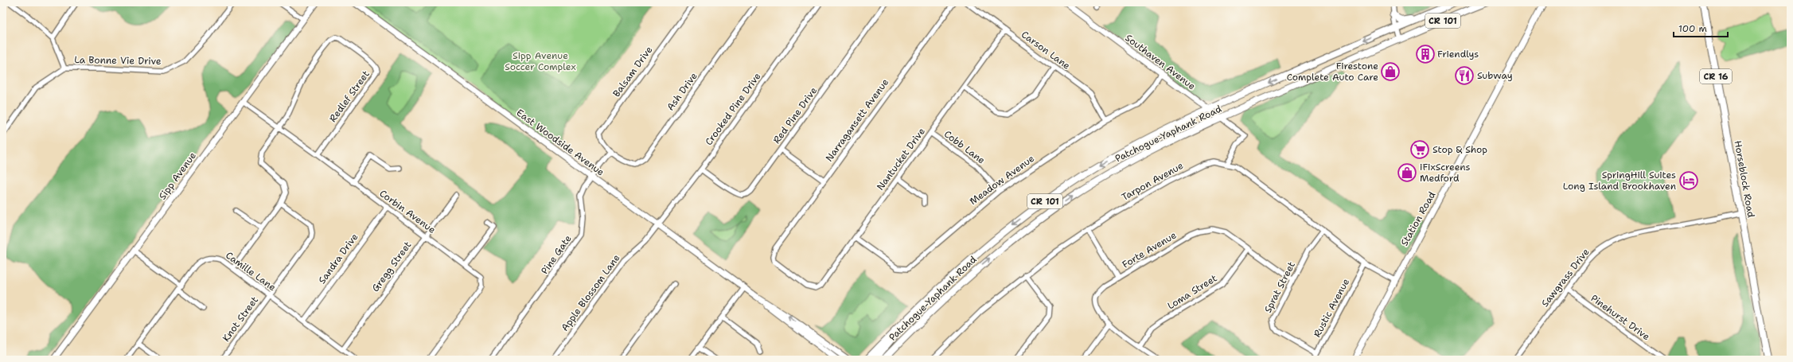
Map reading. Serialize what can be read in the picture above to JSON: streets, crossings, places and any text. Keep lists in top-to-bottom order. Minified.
{"streets":{"main road":["CR 101","Southaven Avenue","CR 16","Patchogue-Yaphank Road","East Woodside Avenue","Sipp Avenue","Horseblock Road","Station Road"],"street":["Carson Lane","La Bonne Vie Drive","Balsam Drive","Ash Drive","Redlef Street","Crooked Pine Drive","Red Pine Drive","Narragansett Avenue","Cobb Lane","Nantucket Drive","Meadow Avenue","Tarpon Avenue","Corbin Avenue","Forte Avenue","Pine Gate","Sandra Drive","Gregg Street","Camille Lane","Sawgrass Drive","Sprat Street","Loma Street","Apple Blossom Lane","Rustic Avenue","Pinehurst Drive","Knot Street"]},"crossings":[["Carson Lane","Nantucket Drive"],["Carson Lane","Meadow Avenue"],["Southaven Avenue","Patchogue-Yaphank Road"],["Southaven Avenue","Meadow Avenue"],["Southaven Avenue","Tarpon Avenue"],["Balsam Drive","Ash Drive"],["Balsam Drive","Pine Gate"],["Ash Drive","Pine Gate"],["Redlef Street","Corbin Avenue"],["Crooked Pine Drive","Red Pine Drive"],["Crooked Pine Drive","East Woodside Avenue"],["Crooked Pine Drive","Apple Blossom Lane"],["Narragansett Avenue","Nantucket Drive"],["East Woodside Avenue","Pine Gate"],["East Woodside Avenue","Apple Blossom Lane"],["Cobb Lane","Nantucket Drive"],["Cobb Lane","Meadow Avenue"],["Nantucket Drive","Meadow Avenue"],["Sipp Avenue","Corbin Avenue"],["Horseblock Road","Sawgrass Drive"],["Tarpon Avenue","Station Road"],["Tarpon Avenue","Sprat Street"],["Tarpon Avenue","Rustic Avenue"],["Corbin Avenue","Sandra Drive"],["Corbin Avenue","Gregg Street"],["Forte Avenue","Sprat Street"],["Forte Avenue","Loma Street"],["Sandra Drive","Camille Lane"],["Gregg Street","Camille Lane"],["Camille Lane","Knot Street"],["Sawgrass Drive","Pinehurst Drive"],["Sprat Street","Rustic Avenue"]],"parks":["Sipp Avenue Soccer Complex"],"places":{"building":["Friendlys"],"shop":["Firestone Complete Auto Care","iFixScreens Medford"],"restaurant":["Subway"],"supermarket":["Stop & Shop"],"hotel":["SpringHill Suites Long Island Brookhaven"]},"scale_bar":"100 m"}
